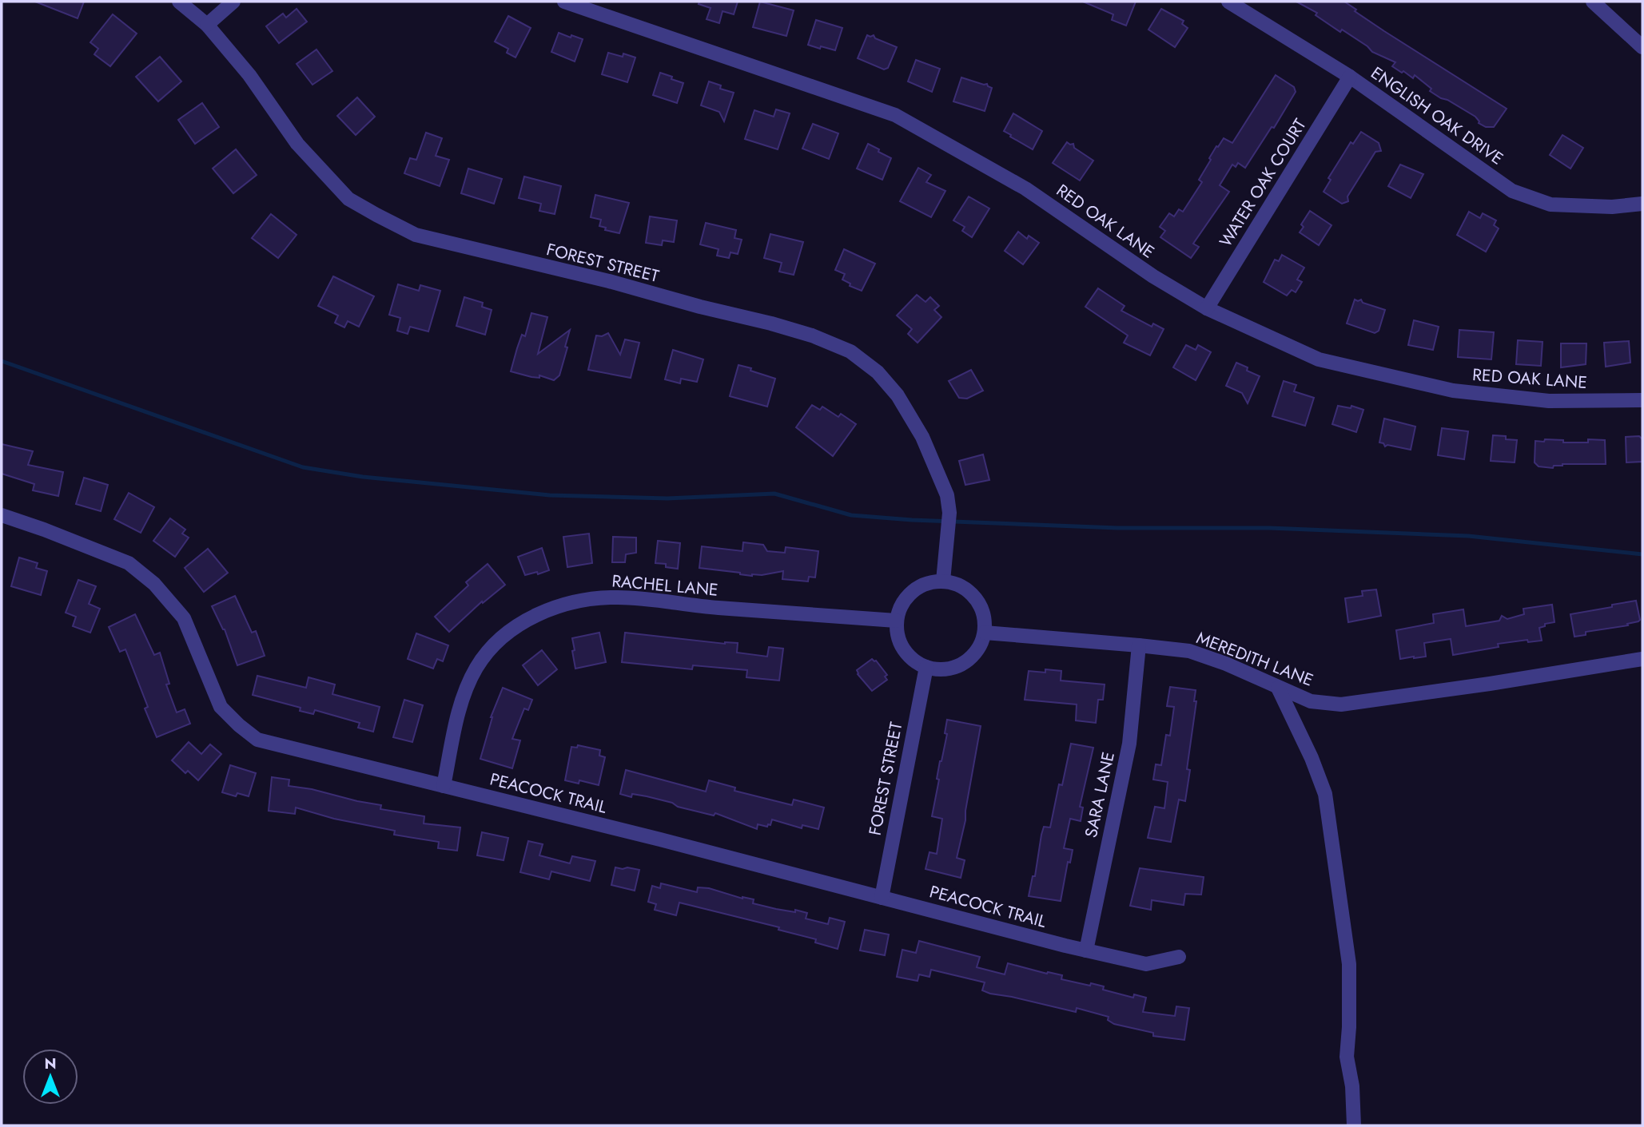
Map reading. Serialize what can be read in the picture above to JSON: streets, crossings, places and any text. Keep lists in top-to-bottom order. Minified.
{"streets":{"street":["ENGLISH OAK DRIVE","WATER OAK COURT","RED OAK LANE","FOREST STREET","RACHEL LANE","MEREDITH LANE","PEACOCK TRAIL","SARA LANE"]},"crossings":[["ENGLISH OAK DRIVE","WATER OAK COURT"],["WATER OAK COURT","RED OAK LANE"],["FOREST STREET","RACHEL LANE"],["FOREST STREET","MEREDITH LANE"],["FOREST STREET","PEACOCK TRAIL"],["RACHEL LANE","MEREDITH LANE"],["RACHEL LANE","PEACOCK TRAIL"],["MEREDITH LANE","SARA LANE"],["PEACOCK TRAIL","SARA LANE"]],"north":"top"}
